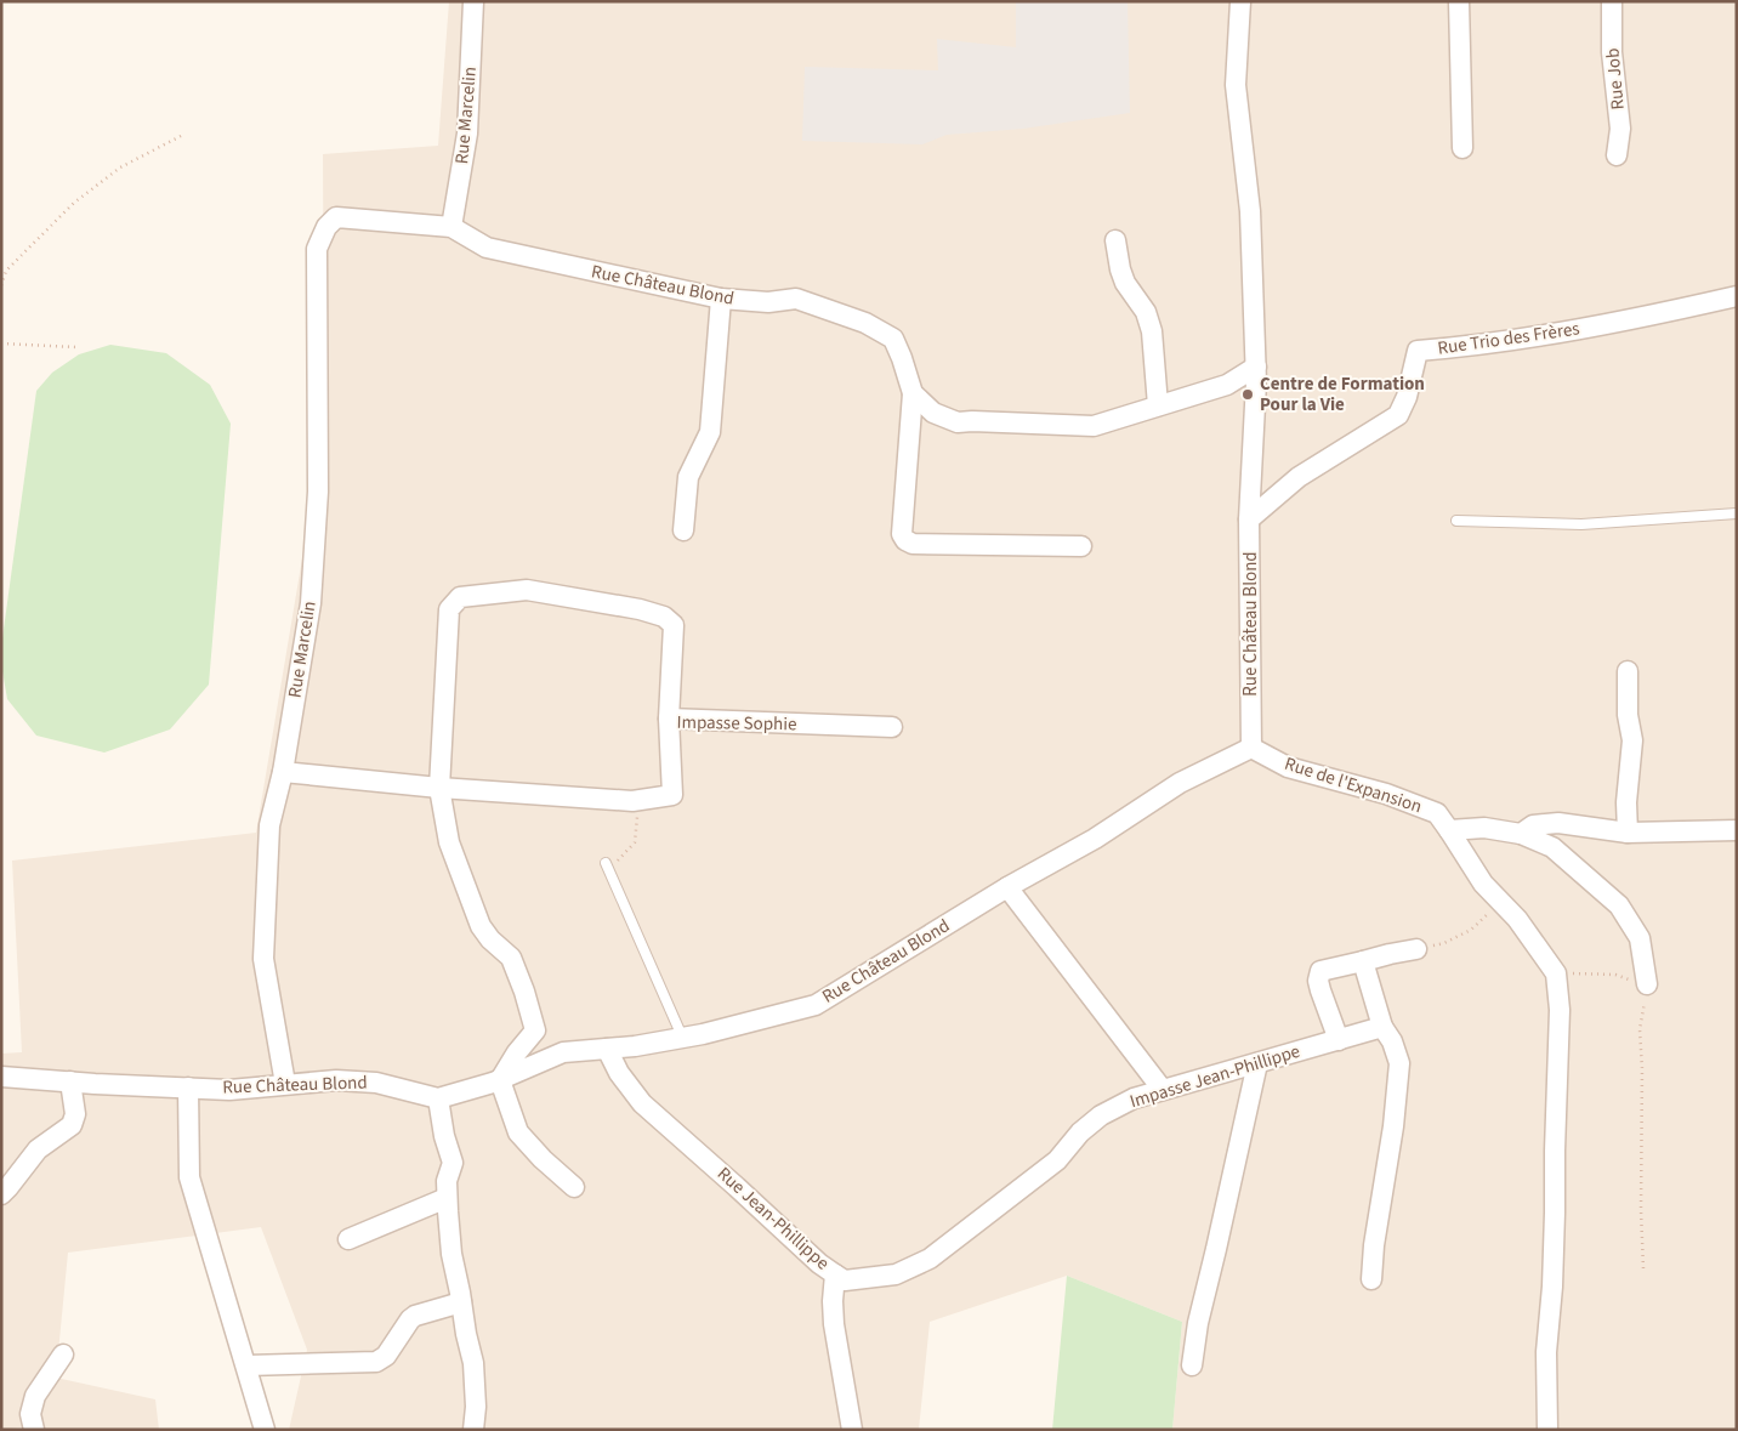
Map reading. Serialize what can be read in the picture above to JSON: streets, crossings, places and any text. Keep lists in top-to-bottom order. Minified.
{"streets":{"street":["Rue Job","Rue Marcelin","Rue Château Blond","Rue Trio des Frères","Impasse Sophie","Rue de l'Expansion","Impasse Jean-Phillippe","Rue Jean-Phillippe"]},"crossings":[["Rue Marcelin","Rue Château Blond"],["Rue Marcelin","Impasse Sophie"],["Rue Château Blond","Rue Trio des Frères"],["Rue Château Blond","Rue de l'Expansion"],["Rue Château Blond","Rue Jean-Phillippe"],["Impasse Jean-Phillippe","Rue Jean-Phillippe"]],"places":["Centre de Formation Pour la Vie"]}
